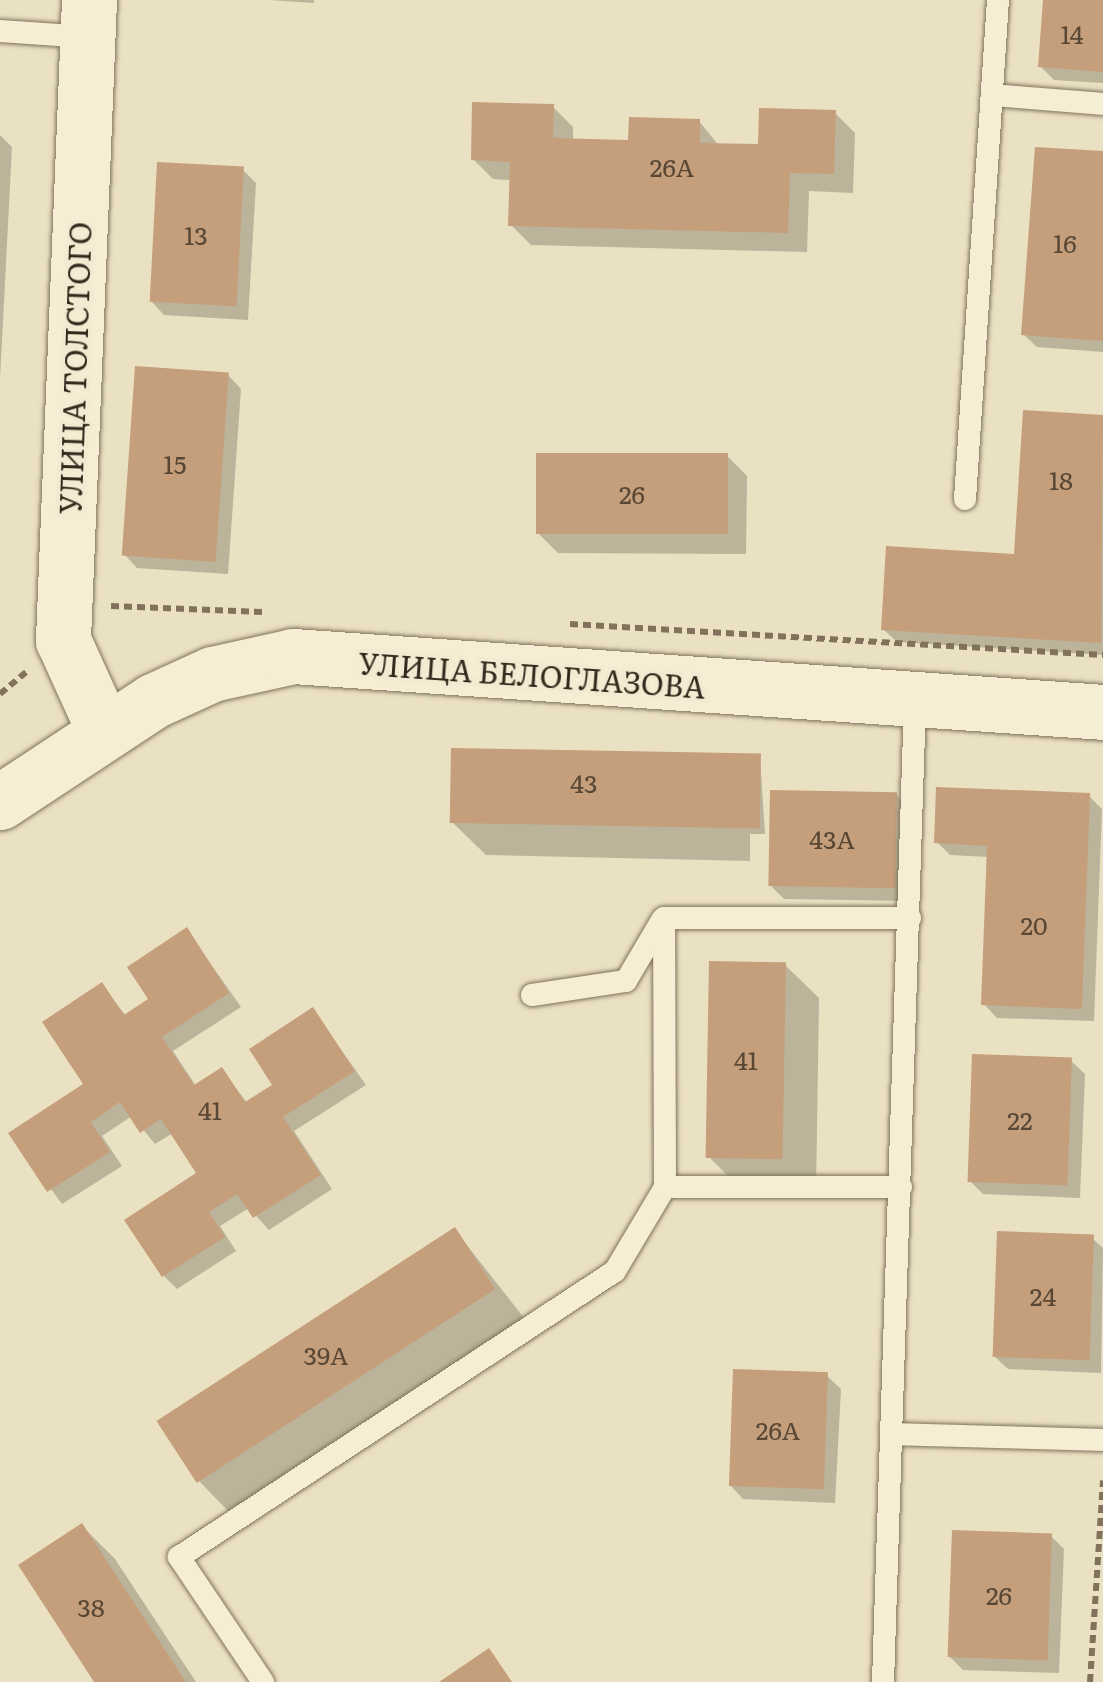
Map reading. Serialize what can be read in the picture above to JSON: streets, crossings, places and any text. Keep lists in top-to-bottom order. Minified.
{"streets":{"street":["УЛИЦА ТОЛСТОГО","УЛИЦА БЕЛОГЛАЗОВА"]},"crossings":[["УЛИЦА ТОЛСТОГО","УЛИЦА БЕЛОГЛАЗОВА"]],"house_numbers":["14","26А","13","16","15","18","26","43","43А","20","41","41","22","24","39А","26А","26","38"]}
